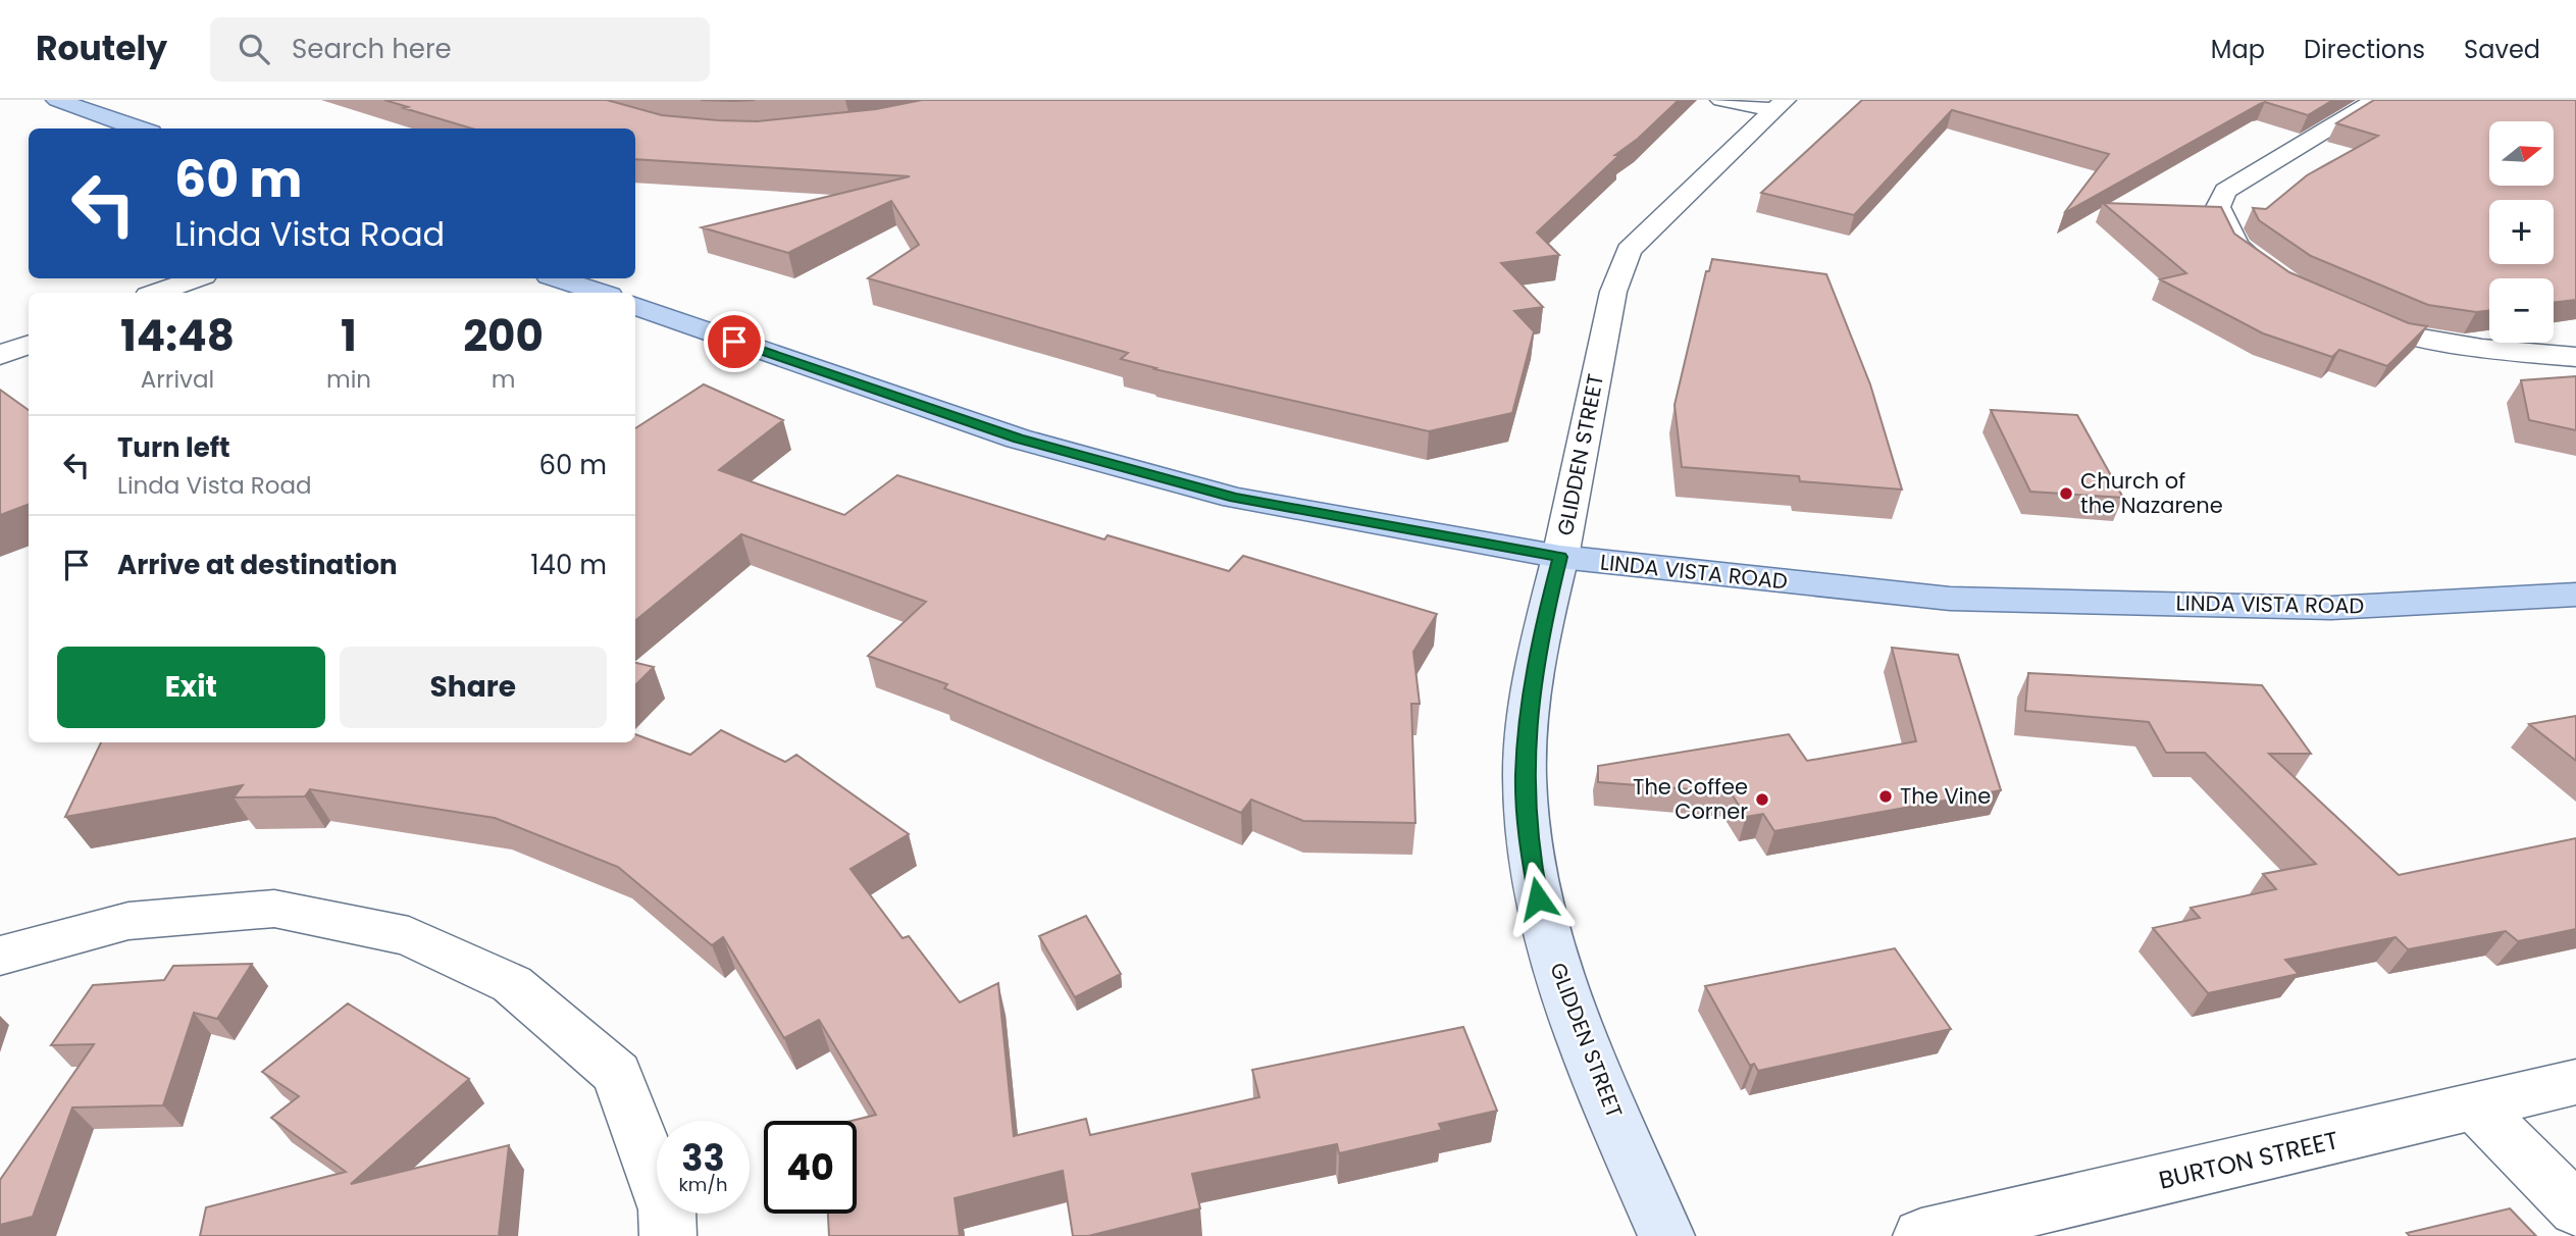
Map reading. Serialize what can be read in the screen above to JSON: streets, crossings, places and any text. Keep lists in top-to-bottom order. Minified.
{"streets":{"main road":["LINDA VISTA ROAD"],"street":["GLIDDEN STREET","BURTON STREET"]},"crossings":[["GLIDDEN STREET","LINDA VISTA ROAD"]],"places":["Church of the Nazarene","The Vine","The Coffee Corner"],"north":"right","page":{"header":"Routely","search":"Search here","nav":["Map","Directions","Saved"],"map_buttons":["+","−"],"turn":["60 m","Linda Vista Road"],"eta":["14:48","Arrival","1","min","200","m"],"list":[{"name":"Turn left","note":"Linda Vista Road","value":"60 m"},{"name":"Arrive at destination","value":"140 m"}],"buttons":["Exit","Share"],"speed":"33 km/h","limit":"40"}}
